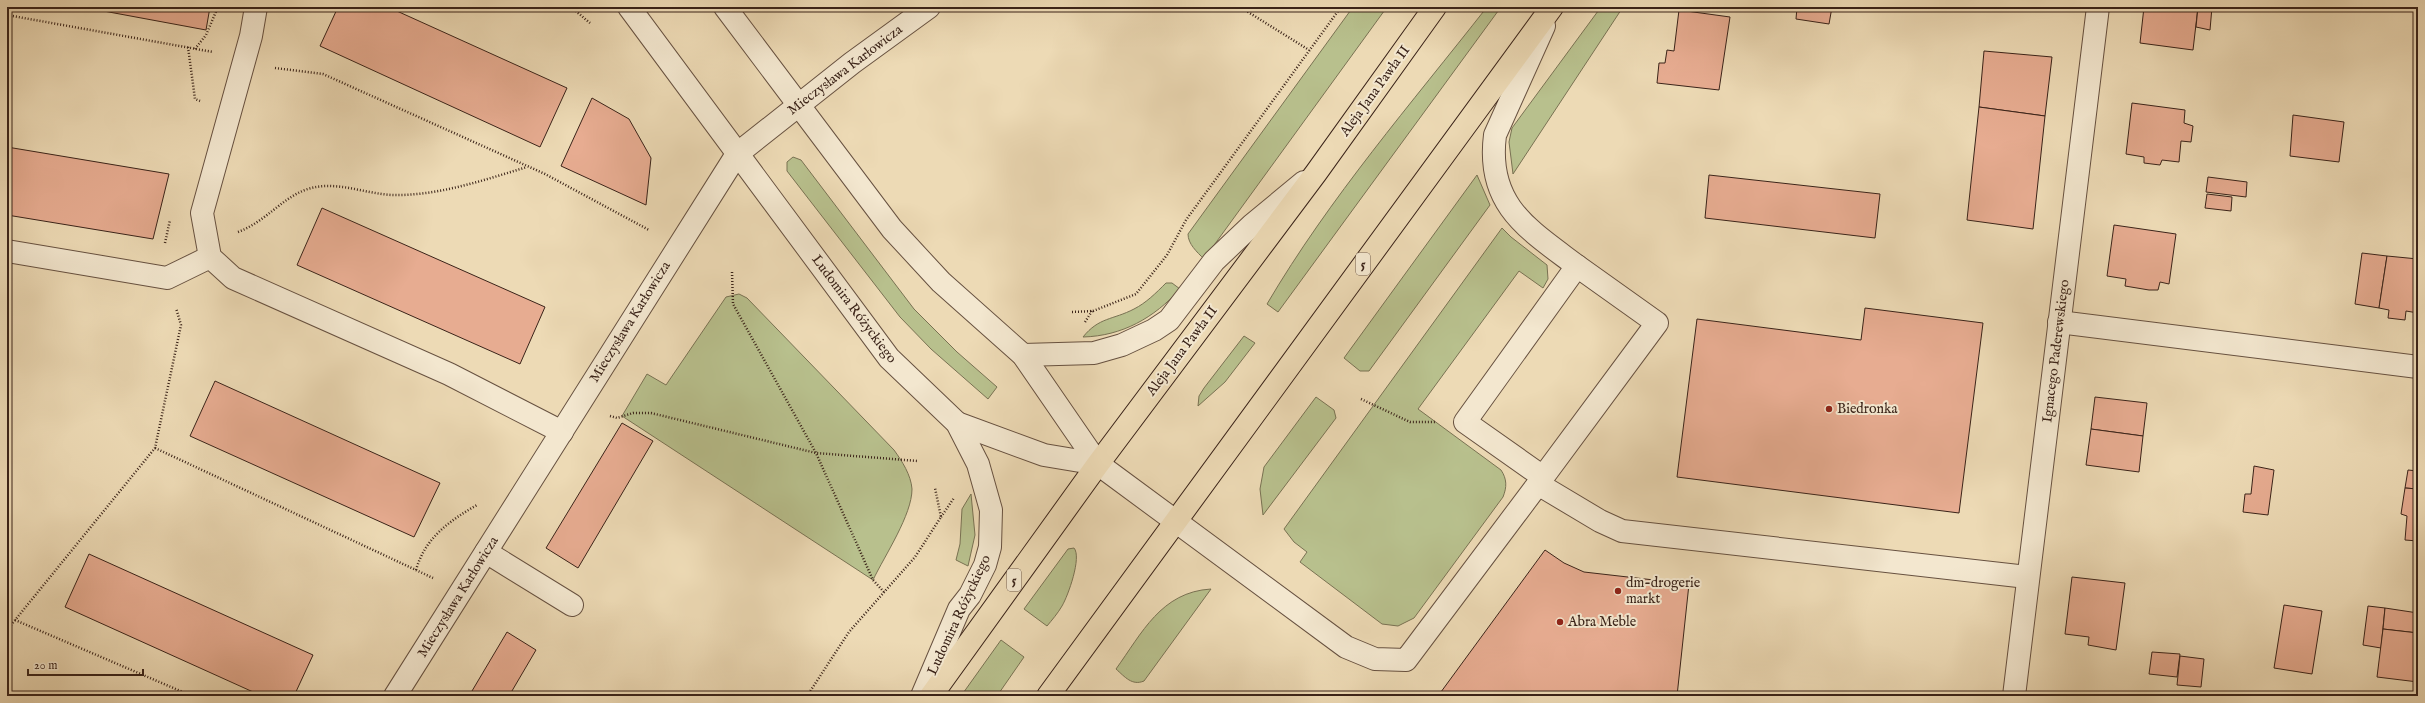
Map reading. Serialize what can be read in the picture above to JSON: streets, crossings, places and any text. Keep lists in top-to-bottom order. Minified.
{"streets":{"main road":["Aleja Jana Pawła II","5"],"street":["Mieczysława Karłowicza","Ludomira Różyckiego","Ignacego Paderewskiego"]},"crossings":[["Mieczysława Karłowicza","Ludomira Różyckiego"]],"places":["Biedronka","dm-drogerie markt","Abra Meble"],"scale_bar":"20 m"}
